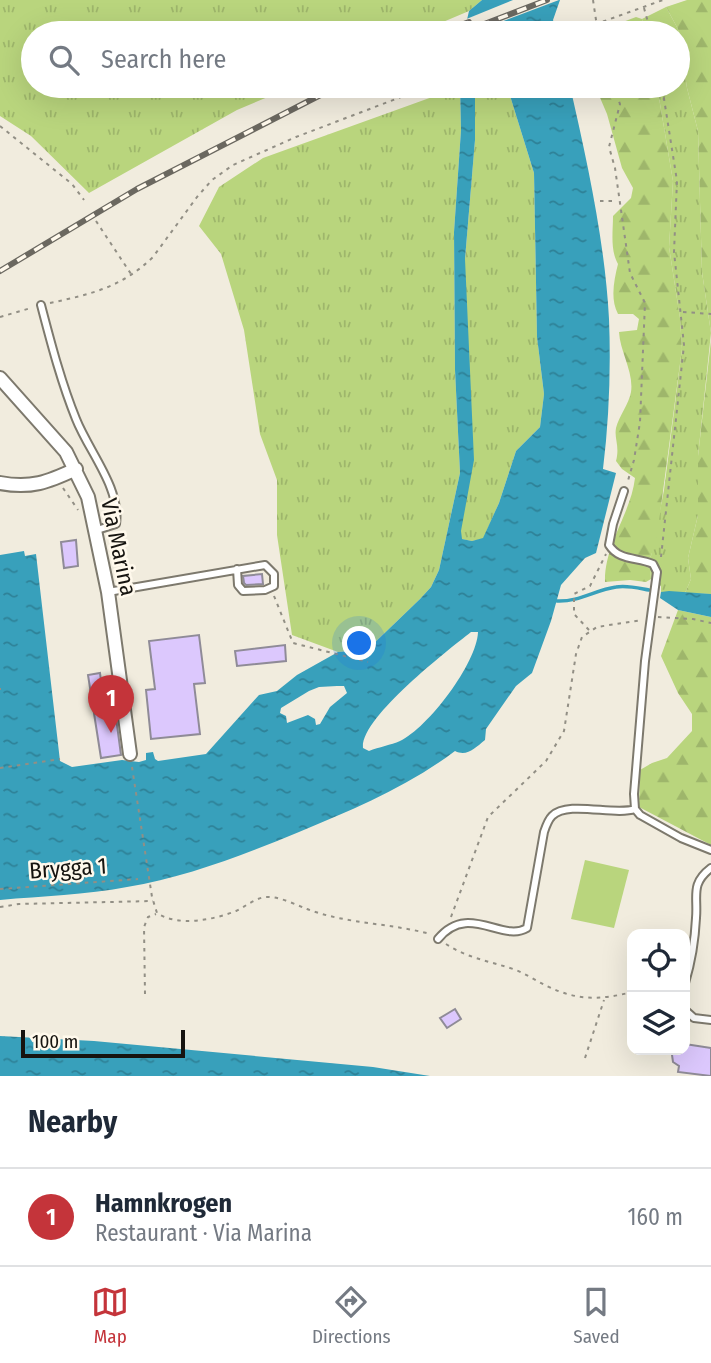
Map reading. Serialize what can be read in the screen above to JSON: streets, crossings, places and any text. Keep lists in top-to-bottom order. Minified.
{"streets":{"street":["Via Marina"],"path":["Brygga 1"]},"scale_bar":"100 m","page":{"search":"Search here","pins":"1","scale":"100 m","heading":"Nearby","list":[{"mark":"1","name":"Hamnkrogen","note":"Restaurant · Via Marina","value":"160 m"}],"nav":["Map","Directions","Saved"]}}
